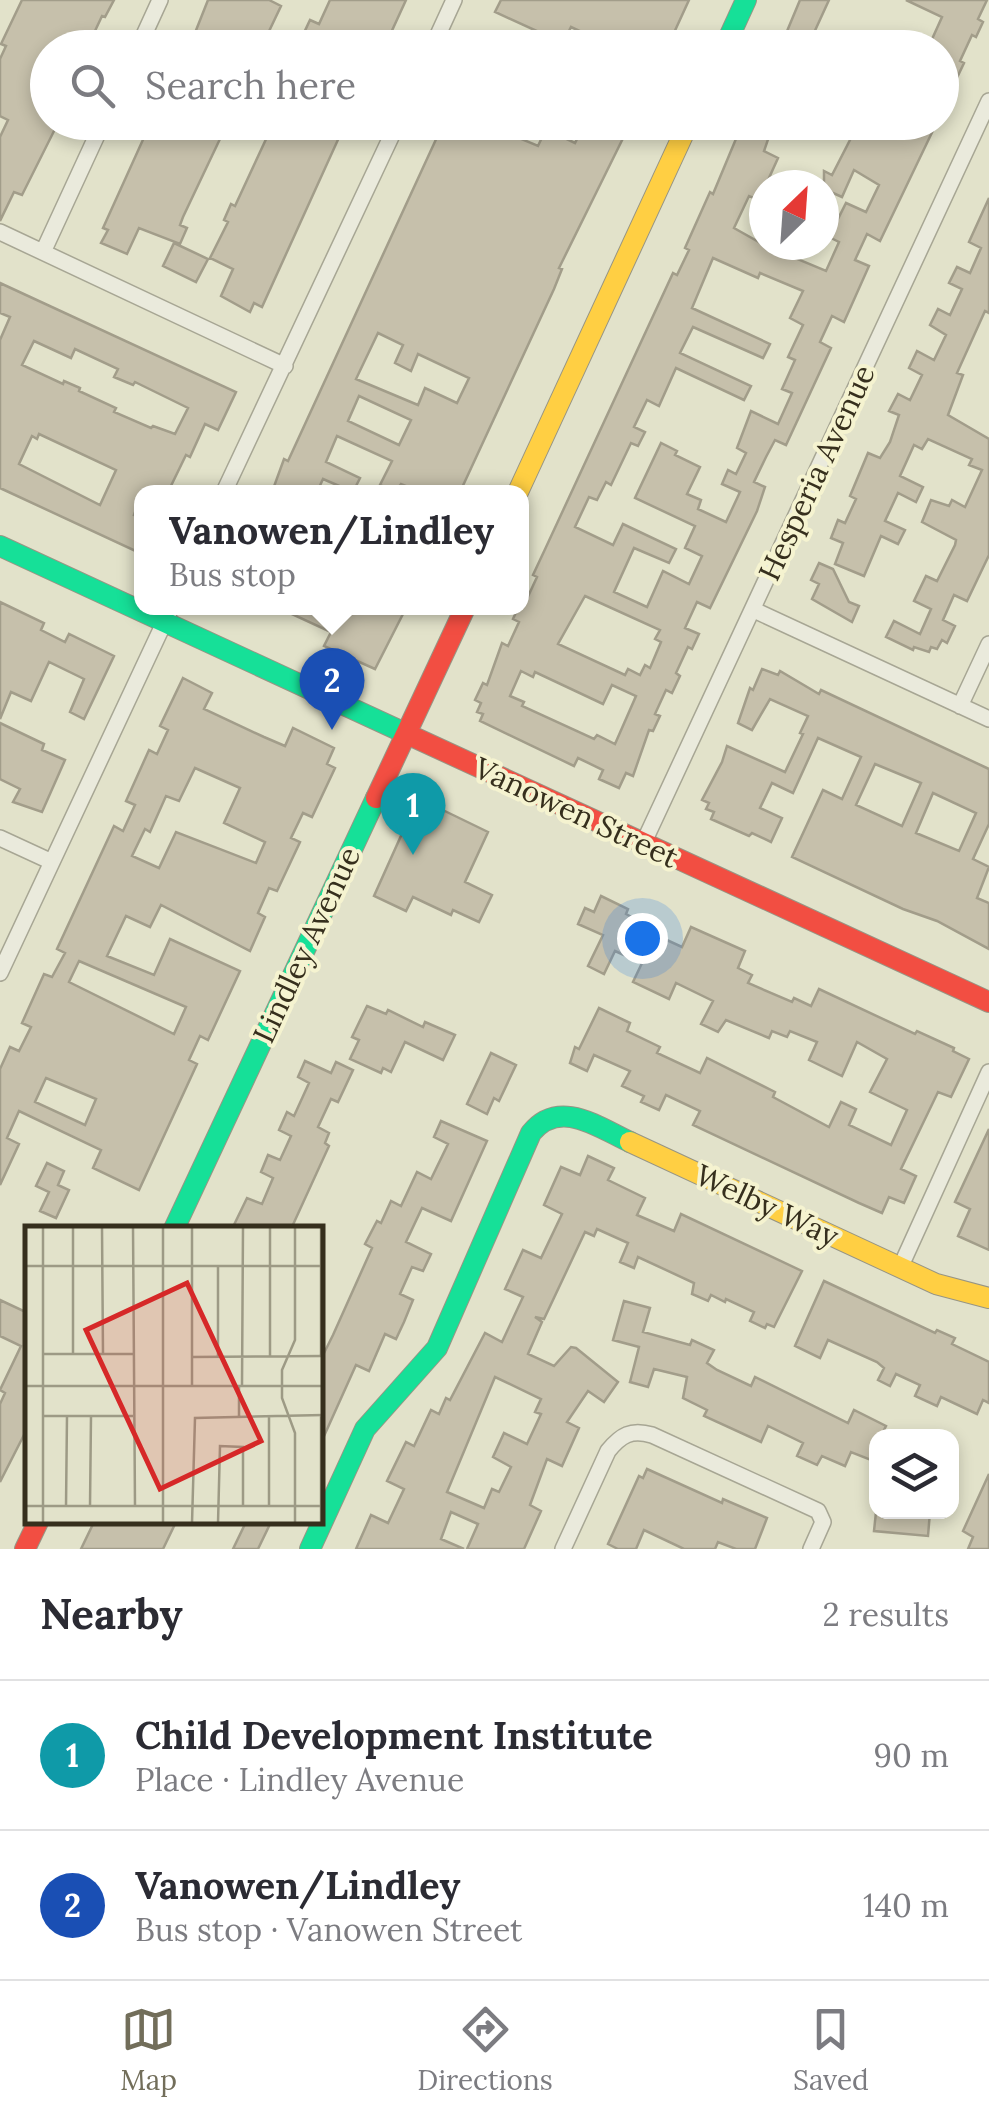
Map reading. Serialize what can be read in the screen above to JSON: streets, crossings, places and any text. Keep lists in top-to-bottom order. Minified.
{"streets":{"main road":["Vanowen Street","Lindley Avenue","Welby Way"],"street":["Hesperia Avenue"]},"crossings":[["Hesperia Avenue","Vanowen Street"],["Vanowen Street","Lindley Avenue"]],"north":"top right","page":{"search":"Search here","popup":["Vanowen/Lindley","Bus stop"],"pins":["2","1"],"heading":["Nearby","2 results"],"list":[{"mark":"1","name":"Child Development Institute","note":"Place · Lindley Avenue","value":"90 m"},{"mark":"2","name":"Vanowen/Lindley","note":"Bus stop · Vanowen Street","value":"140 m"}],"nav":["Map","Directions","Saved"]}}
